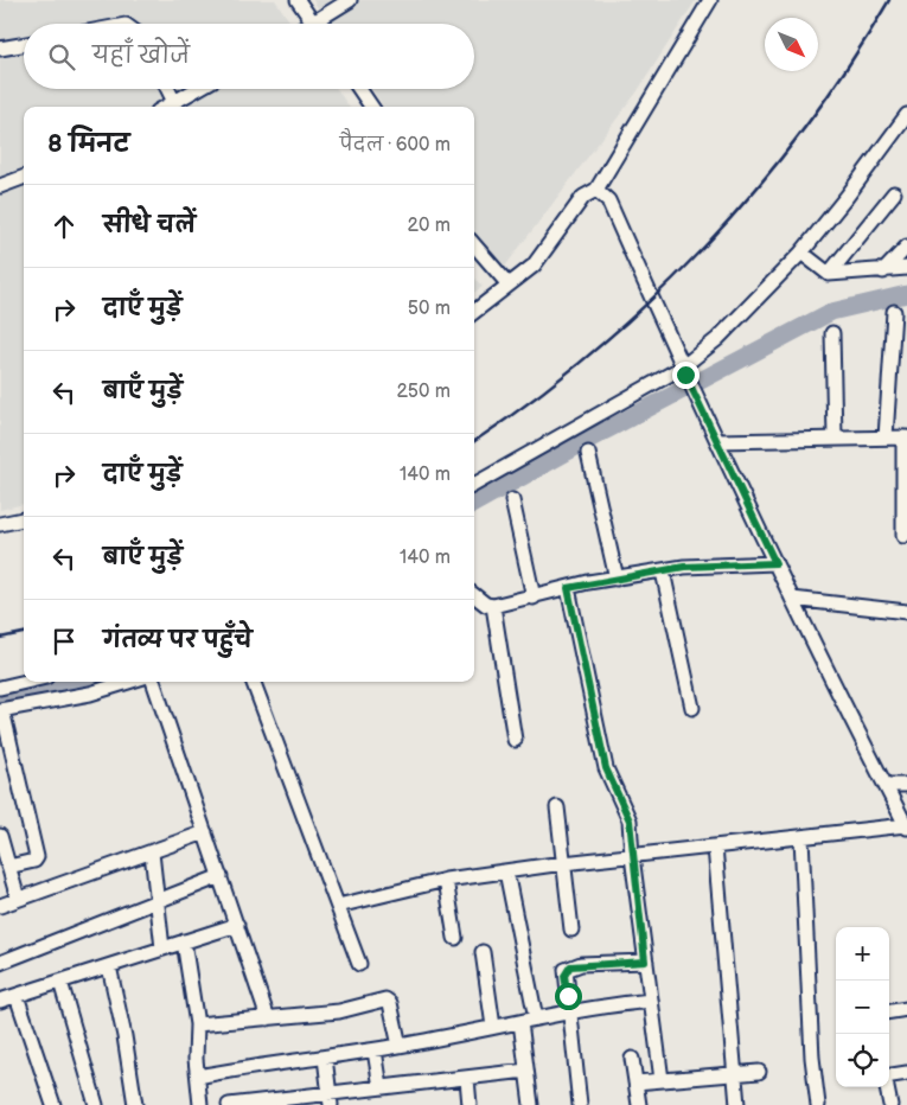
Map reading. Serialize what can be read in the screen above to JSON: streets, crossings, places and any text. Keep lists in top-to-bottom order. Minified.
{"north":"bottom right","page":{"search":"यहाँ खोजें","heading":["8 मिनट","पैदल · 600 m"],"list":[["सीधे चलें","20 m"],["दाएँ मुड़ें","50 m"],["बाएँ मुड़ें","250 m"],["दाएँ मुड़ें","140 m"],["बाएँ मुड़ें","140 m"],"गंतव्य पर पहुँचे"],"map_buttons":["+","−"]}}
